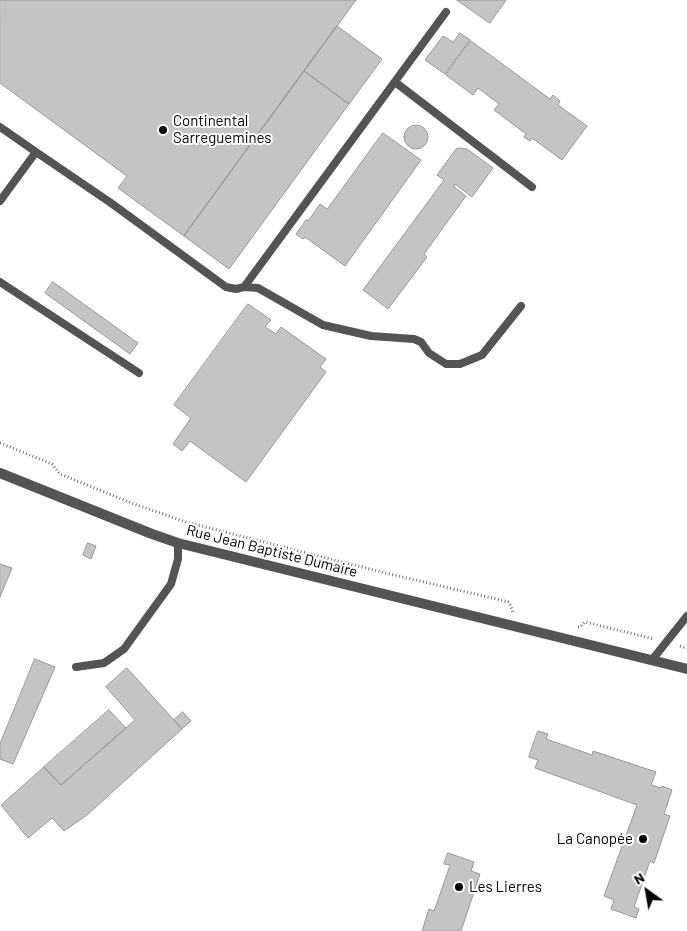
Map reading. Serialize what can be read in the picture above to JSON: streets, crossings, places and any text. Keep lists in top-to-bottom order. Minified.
{"streets":{"street":["Rue Jean Baptiste Dumaire"]},"places":["Continental Sarreguemines","La Canopée","Les Lierres"],"north":"top left"}
